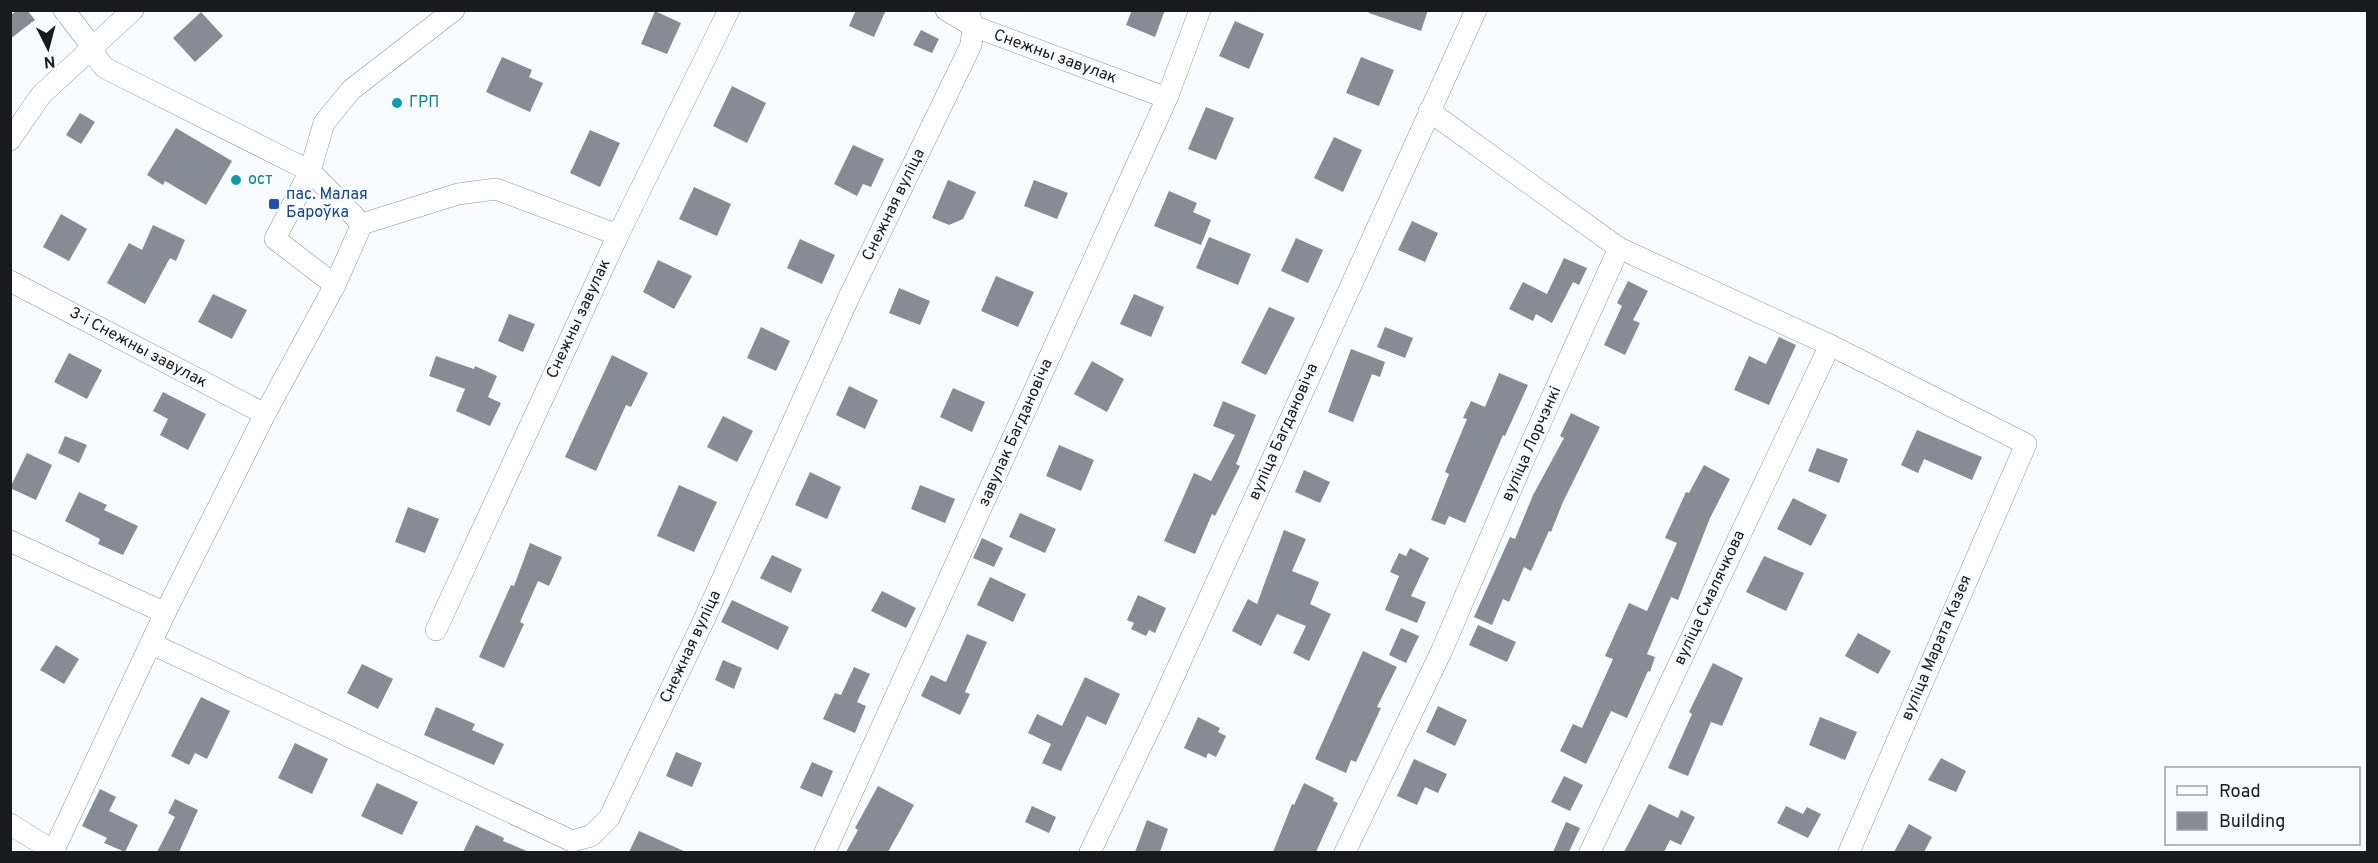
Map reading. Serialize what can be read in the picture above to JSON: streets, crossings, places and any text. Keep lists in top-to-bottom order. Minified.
{"streets":{"street":["Снежны завулак","Снежная вуліца","3-і Снежны завулак","вуліца Багдановіча","завулак Багдановіча","вуліца Лорчэнкі","вуліца Смалячкова","вуліца Марата Казея"]},"crossings":[["Снежны завулак","Снежная вуліца"],["Снежны завулак","завулак Багдановіча"],["вуліца Смалячкова","вуліца Марата Казея"]],"places":{"other":["ГРП","ост"],"transit":["пас. Малая Бароўка"]},"legend":["Road","Building"],"north":"bottom"}
